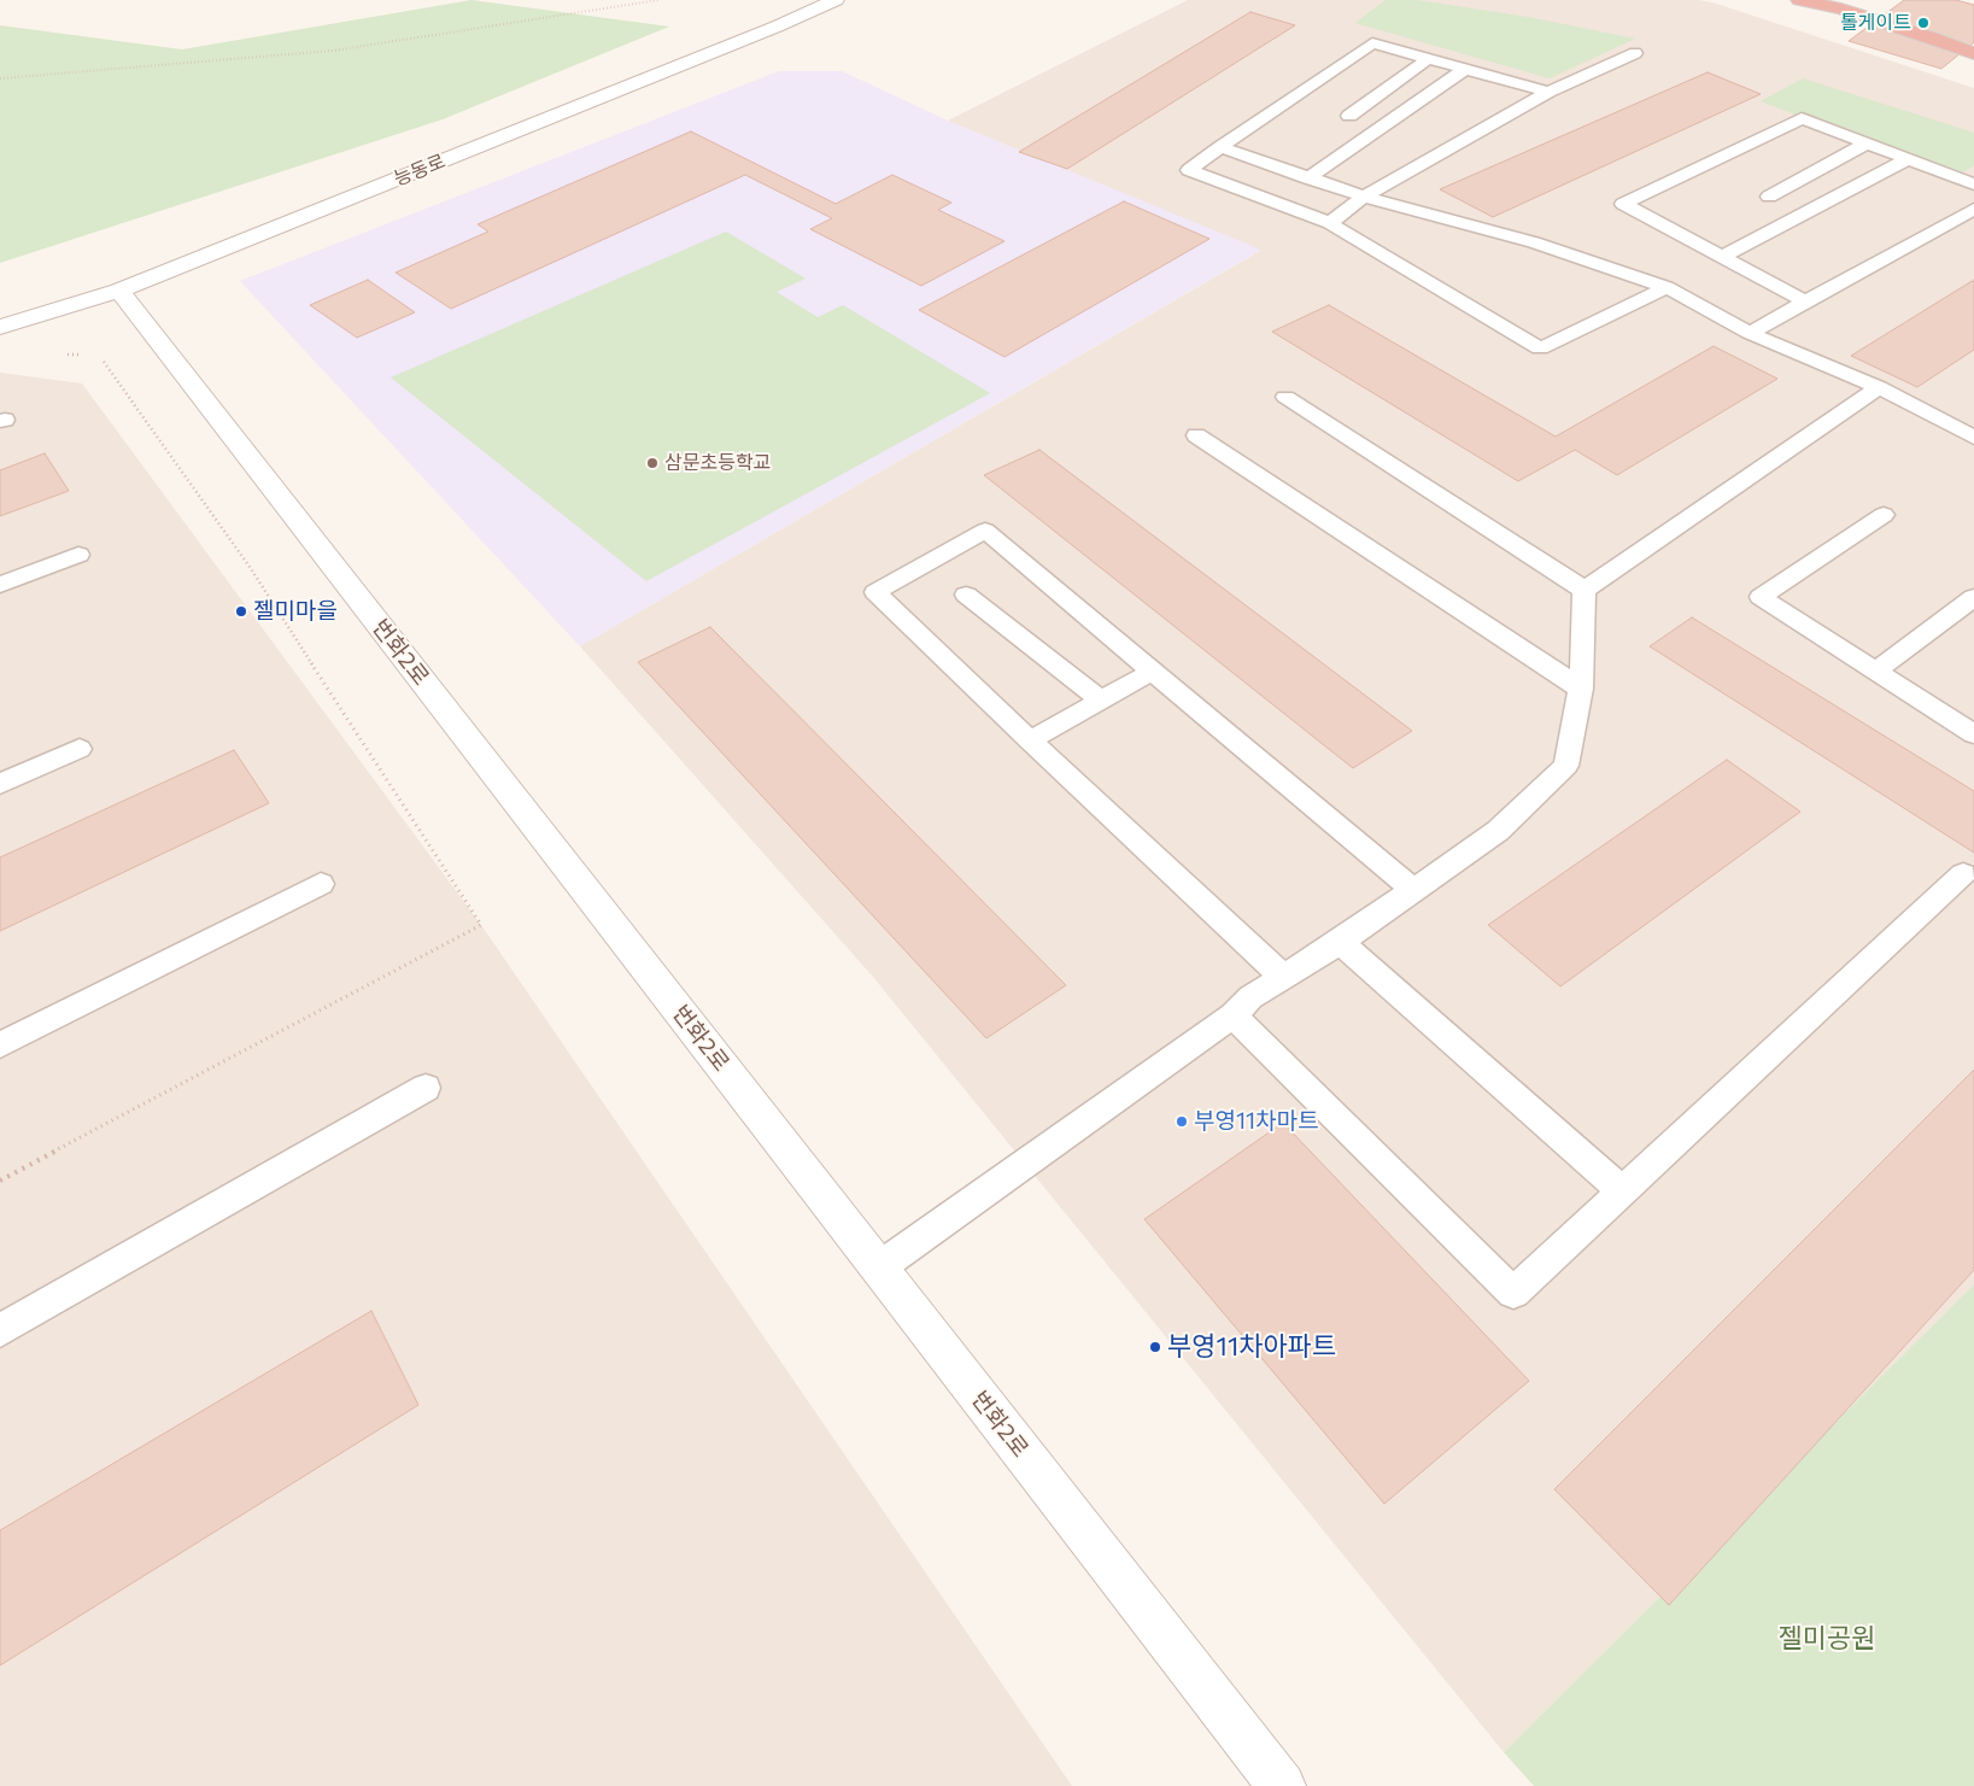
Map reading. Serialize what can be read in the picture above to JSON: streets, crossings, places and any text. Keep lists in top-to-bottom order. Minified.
{"streets":{"street":["능동로","번화2로"]},"crossings":[["능동로","번화2로"]],"parks":["젤미공원"],"places":["톨게이트","삼문초등학교","젤미마을","부영11차마트","부영11차아파트"]}
